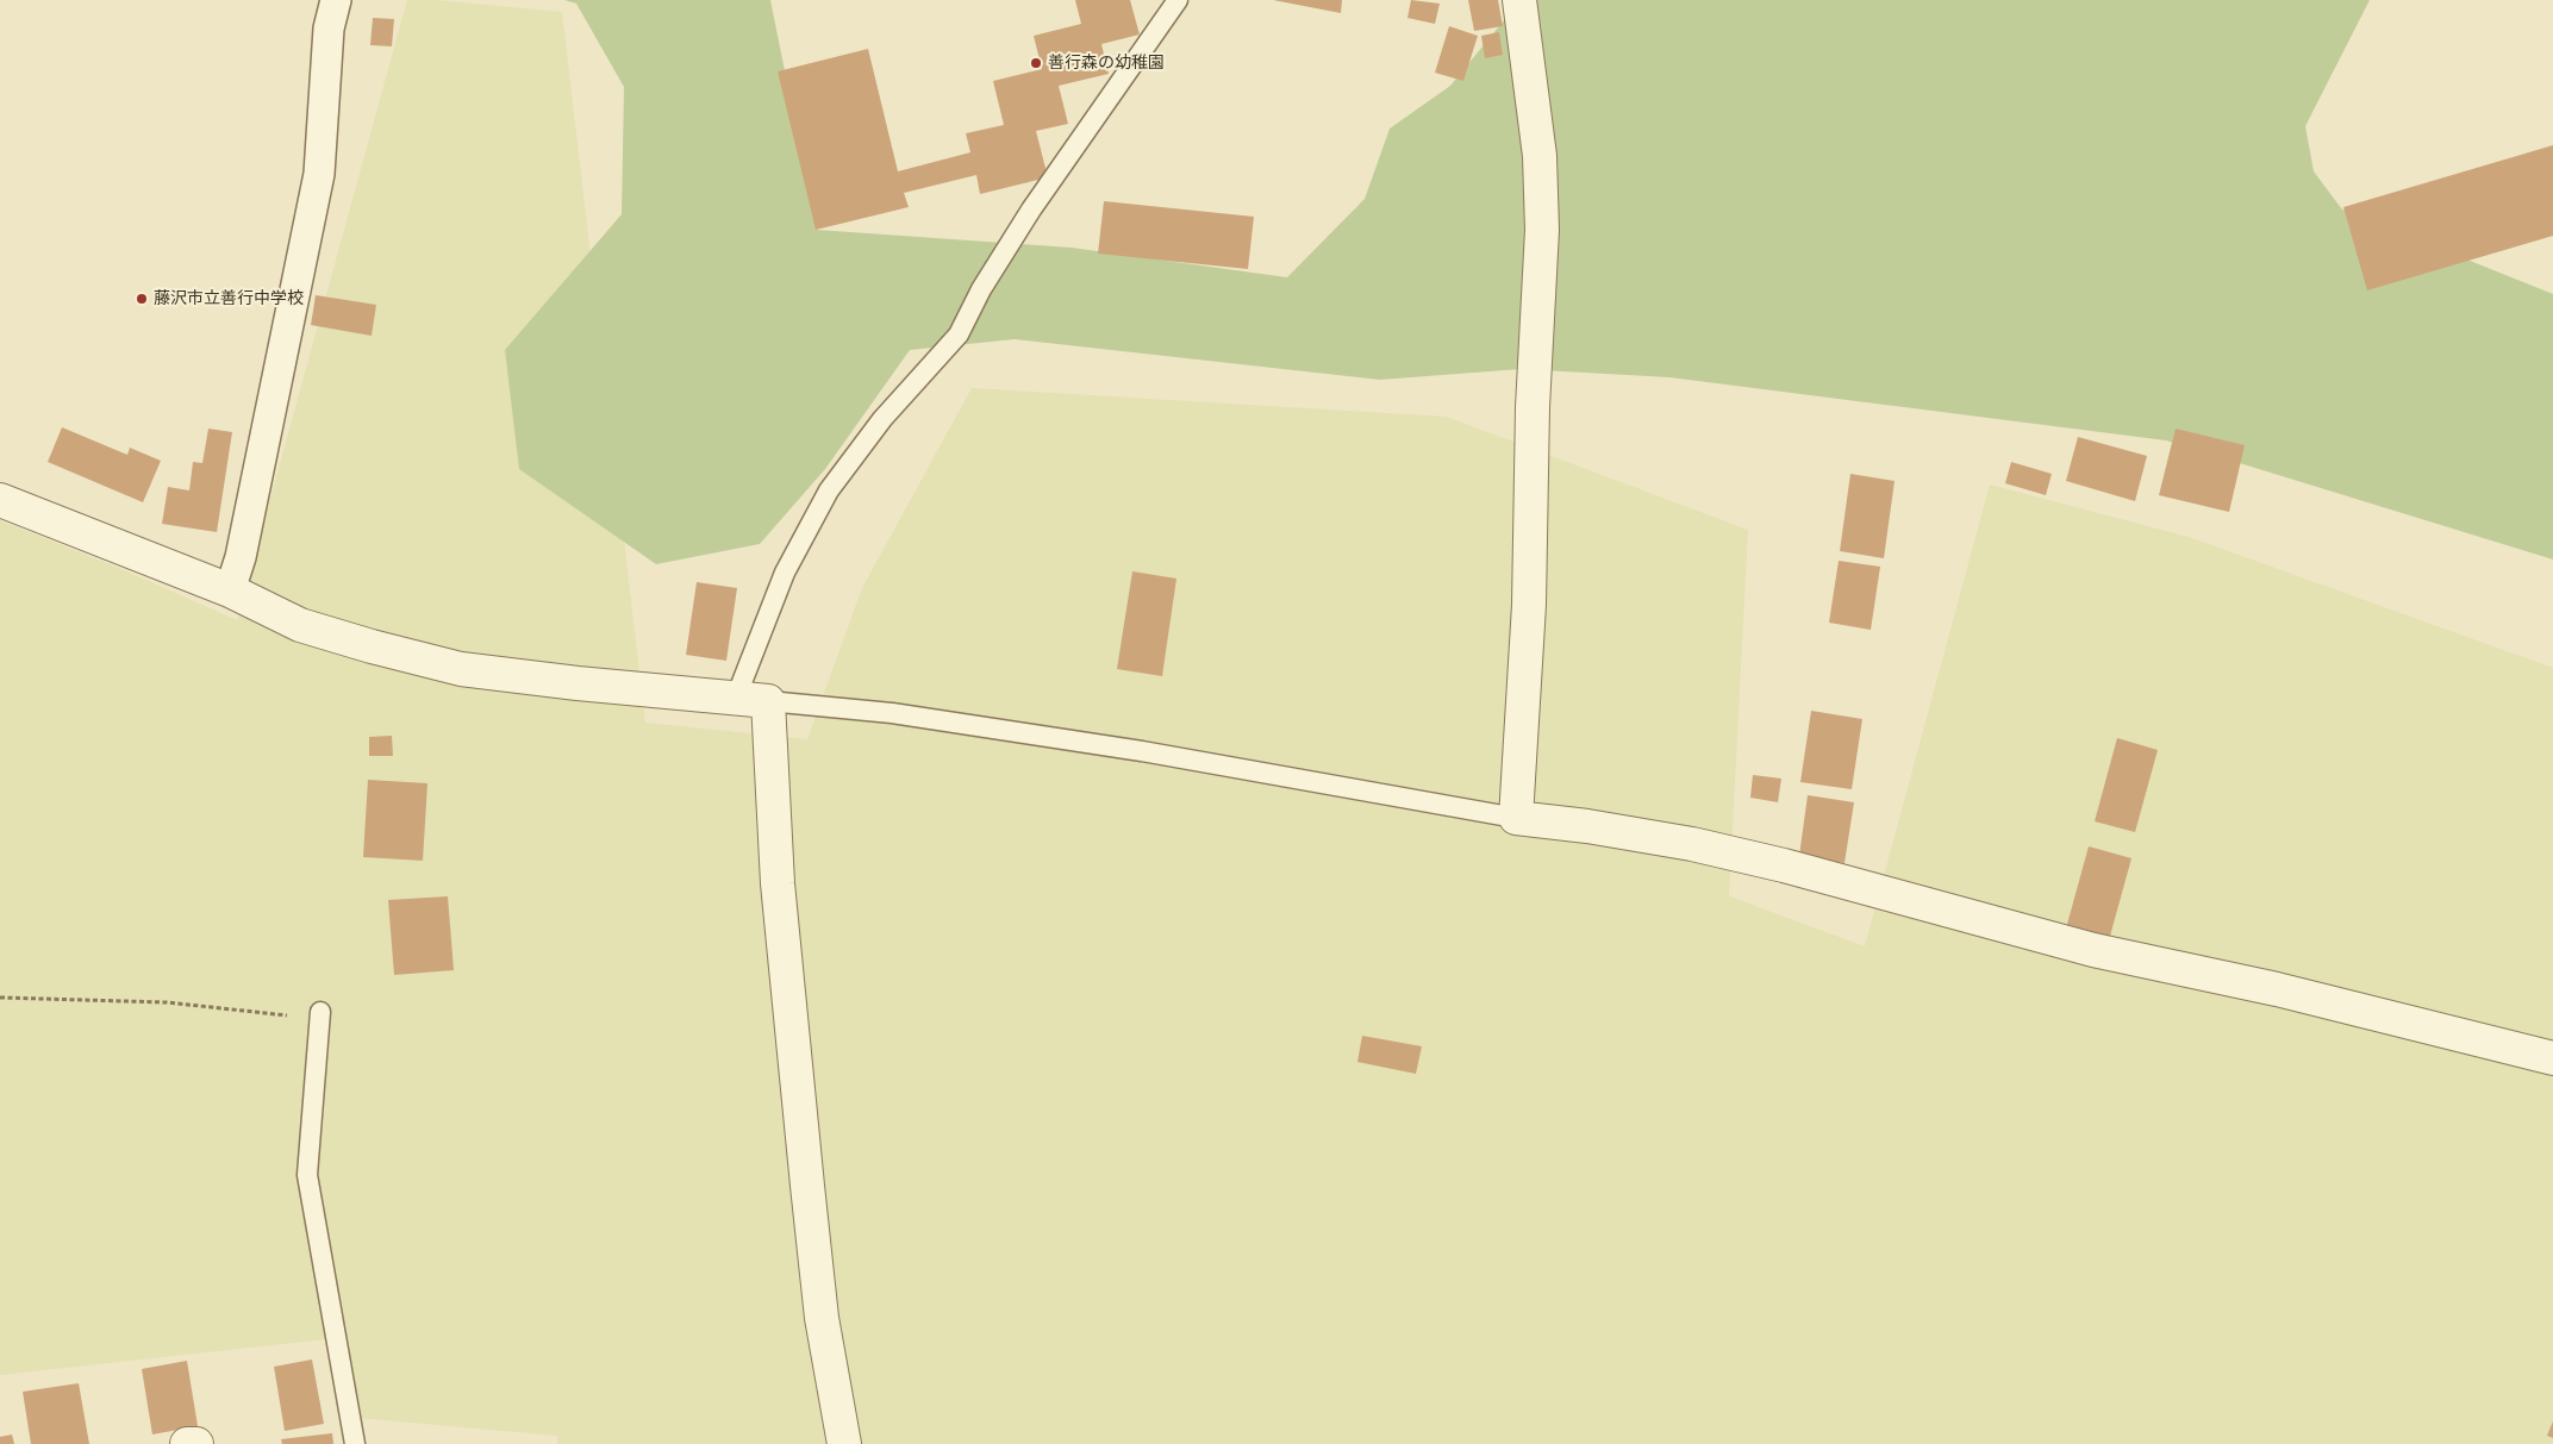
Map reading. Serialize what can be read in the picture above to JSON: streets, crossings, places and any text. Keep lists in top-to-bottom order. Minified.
{"places":["善行森の幼稚園","藤沢市立善行中学校"]}
